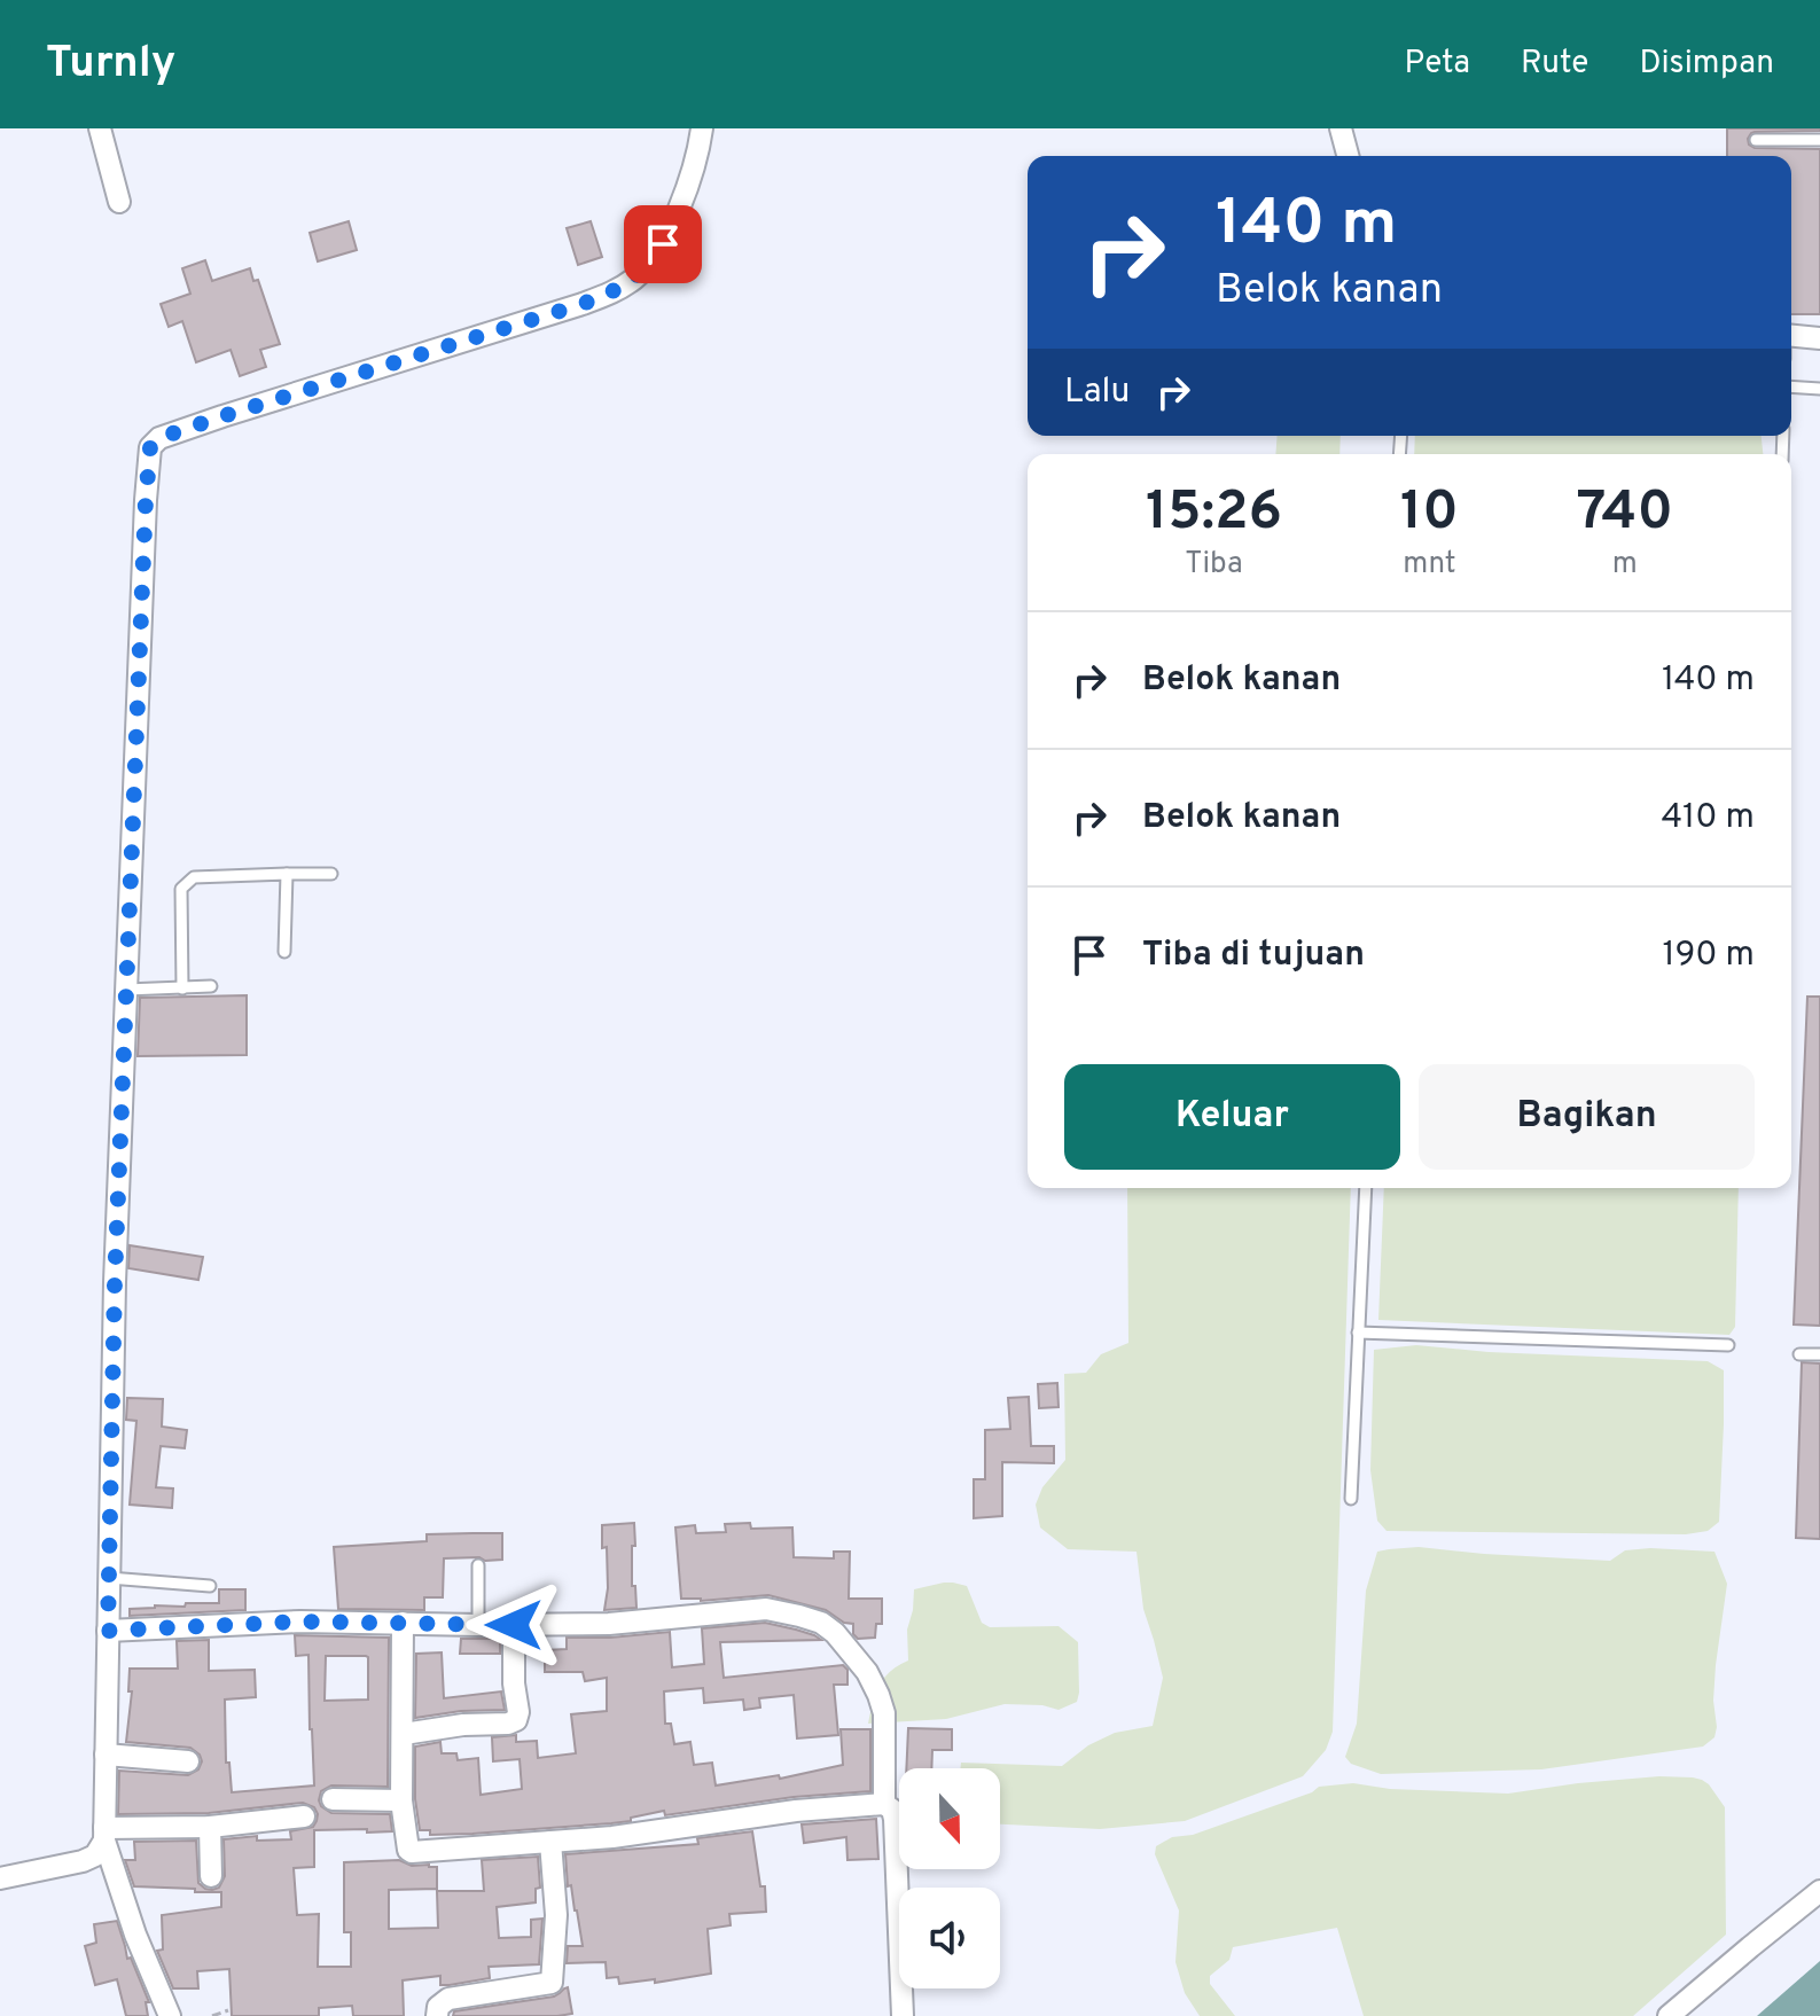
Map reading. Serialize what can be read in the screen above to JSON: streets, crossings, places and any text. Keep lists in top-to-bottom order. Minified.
{"north":"bottom","page":{"header":"Turnly","nav":["Peta","Rute","Disimpan"],"turn":["140 m","Belok kanan"],"then":"Lalu","eta":["15:26","Tiba","10","mnt","740","m"],"list":[{"name":"Belok kanan","value":"140 m"},{"name":"Belok kanan","value":"410 m"},{"name":"Tiba di tujuan","value":"190 m"}],"buttons":["Keluar","Bagikan"]}}
